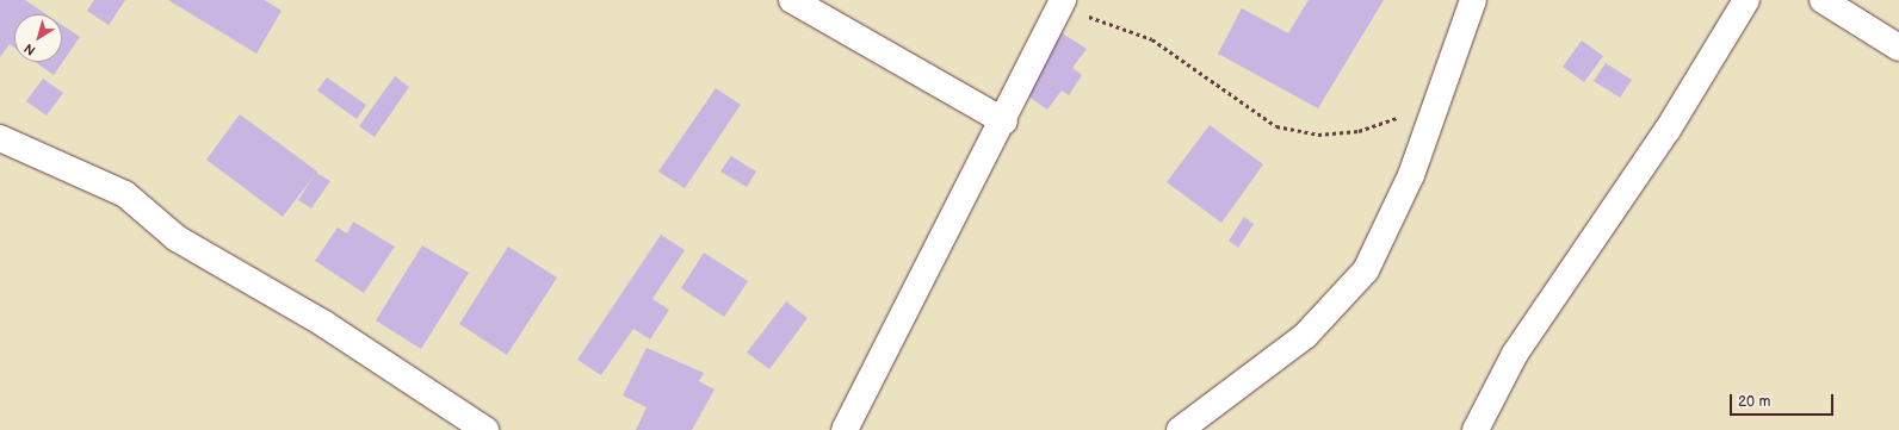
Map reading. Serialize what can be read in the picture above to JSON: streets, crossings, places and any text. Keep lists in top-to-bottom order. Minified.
{"scale_bar":"20 m","north":"bottom left"}
